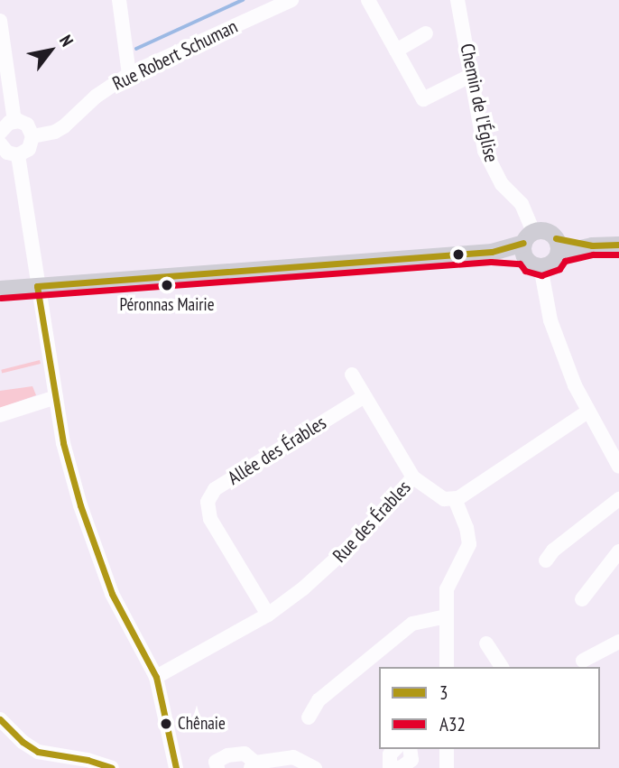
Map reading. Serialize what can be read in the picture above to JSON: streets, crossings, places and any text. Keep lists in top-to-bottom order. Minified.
{"streets":{"street":["Rue Robert Schuman","Chemin de l'Église","Allée des Érables","Rue des Érables"]},"crossings":[["Allée des Érables","Rue des Érables"]],"places":["Péronnas Mairie","Chênaie"],"lines":["transit line 3","transit line A32"],"legend":["3","A32"],"north":"top right"}
